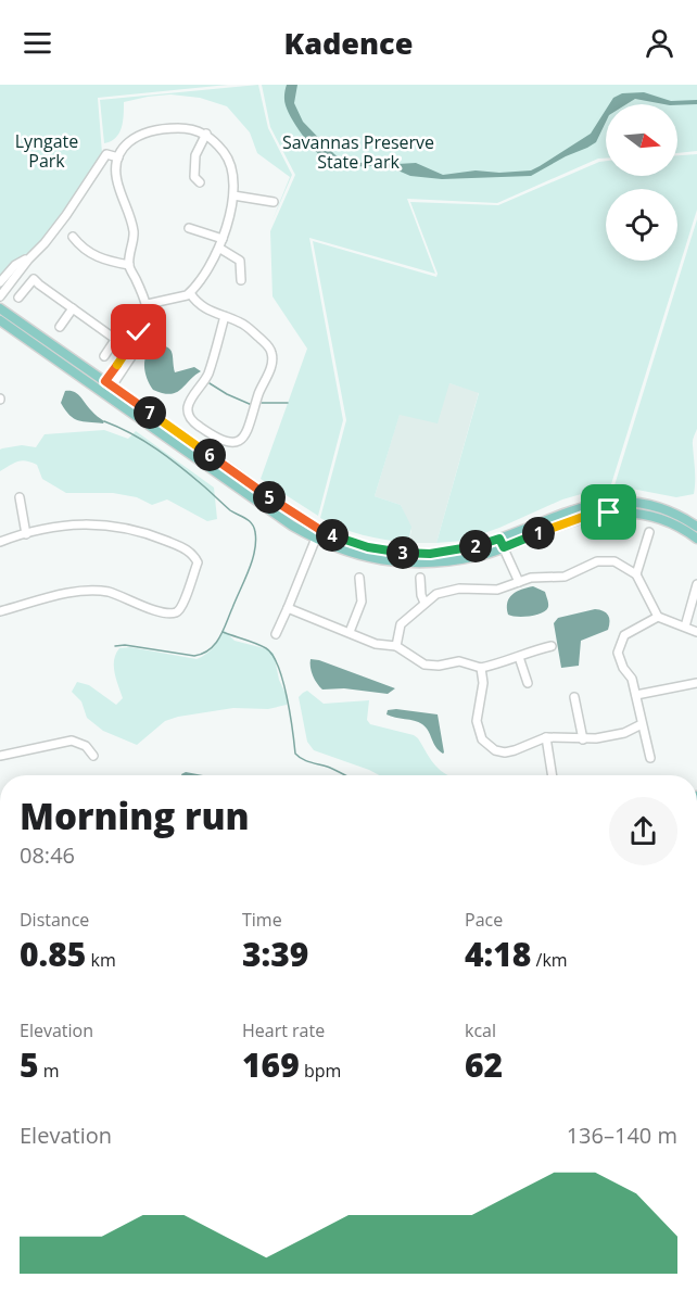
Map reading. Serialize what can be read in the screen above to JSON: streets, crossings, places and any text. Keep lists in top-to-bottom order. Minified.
{"parks":["Lyngate Park","Savannas Preserve State Park"],"north":"right","page":{"header":"Kadence","pins":["7","6","5","1","4","2","3"],"heading":["Morning run","08:46"],"stats":[["Distance","0.85 km"],["Time","3:39"],["Pace","4:18 /km"],["Elevation","5 m"],["Heart rate","169 bpm"],["kcal","62"]],"chart":["Elevation","136–140 m"]}}
